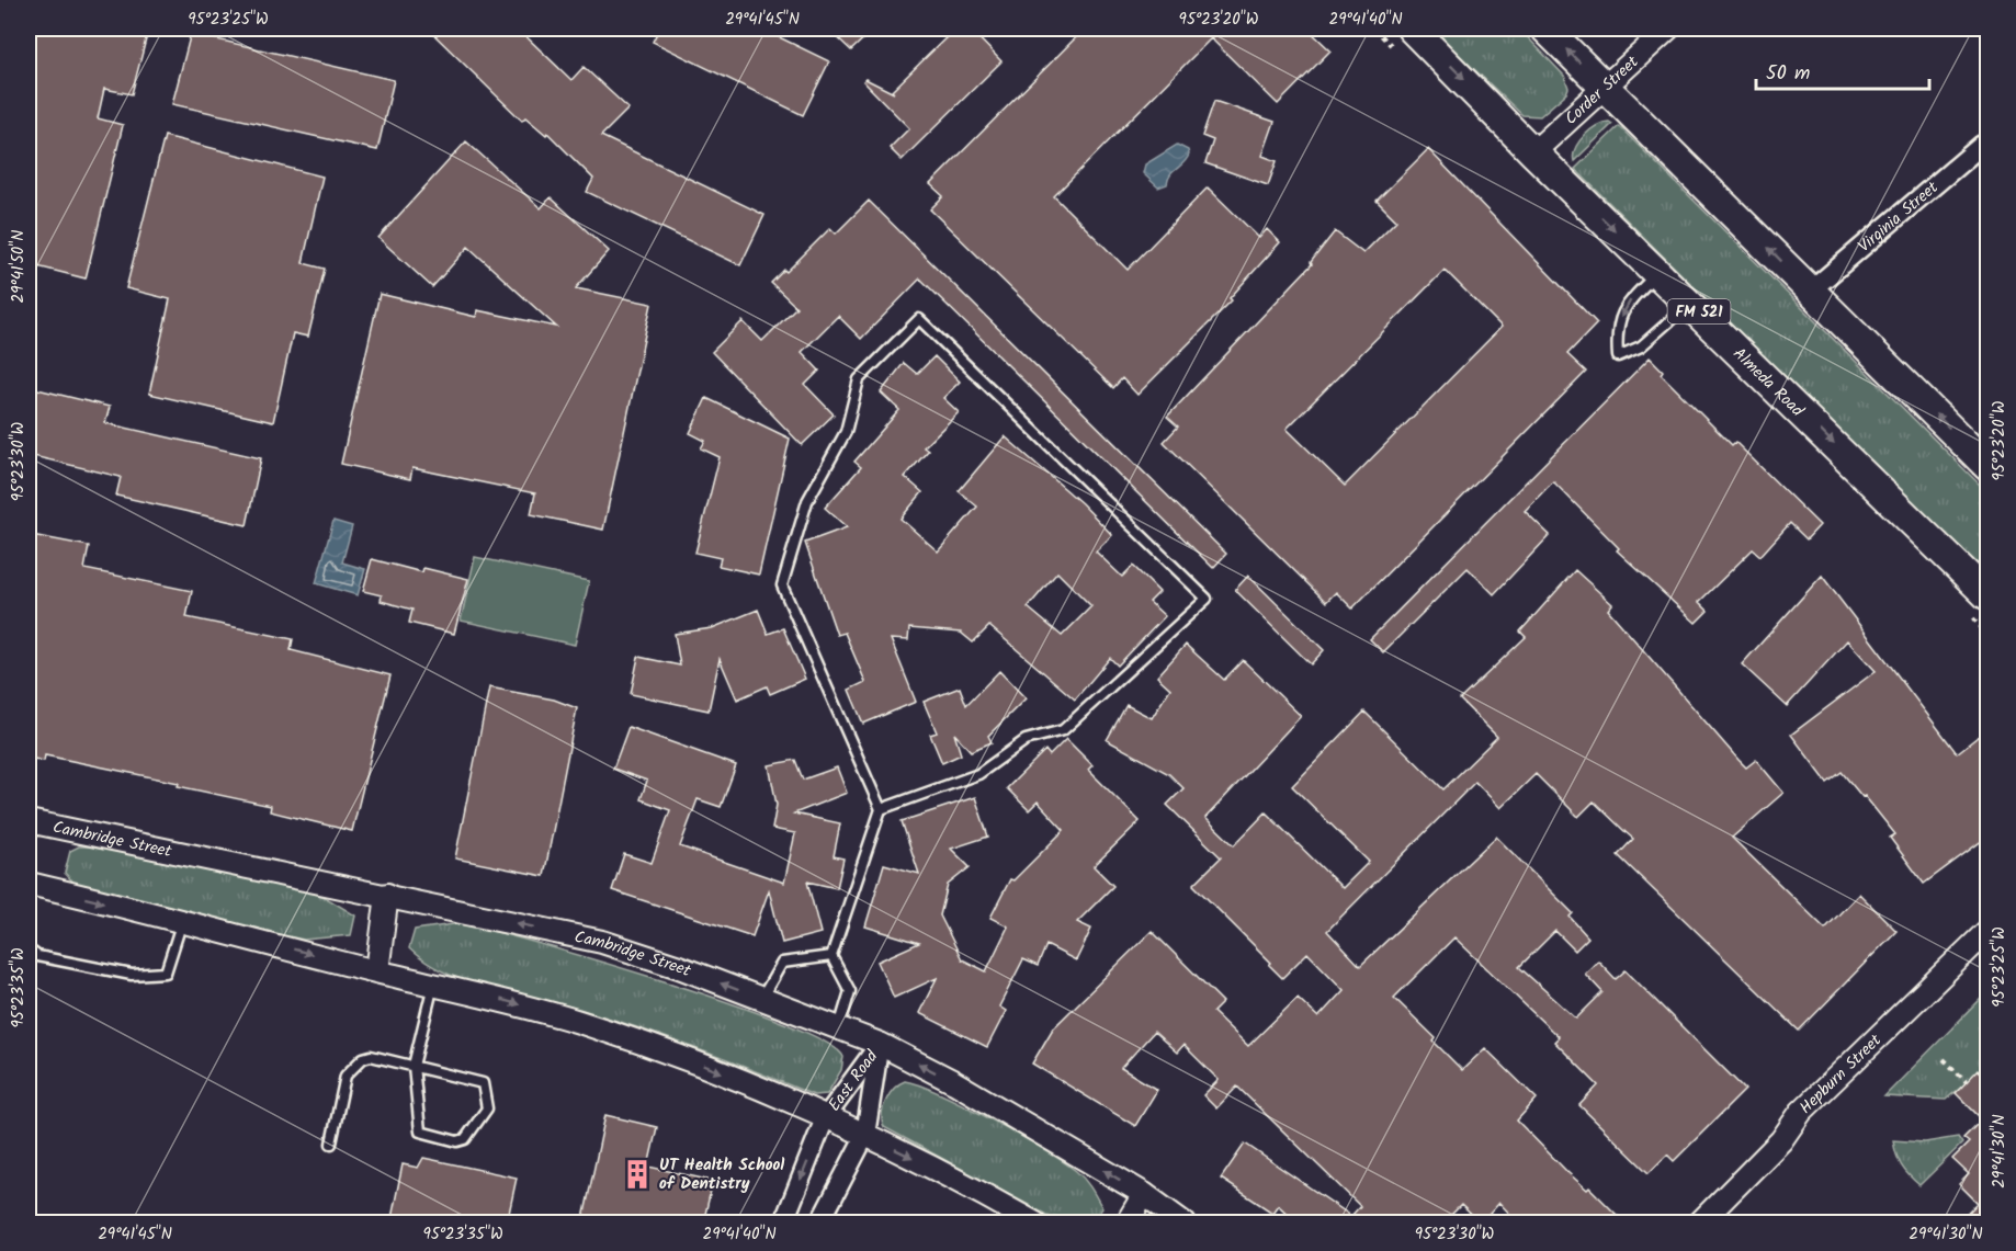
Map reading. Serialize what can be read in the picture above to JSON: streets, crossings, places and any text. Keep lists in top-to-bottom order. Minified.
{"streets":{"main road":["FM 521","Almeda Road"],"street":["Corder Street","Virginia Street","Cambridge Street","Hepburn Street","East Road"]},"crossings":[["Corder Street","Almeda Road"],["Cambridge Street","East Road"]],"places":{"building":["UT Health School of Dentistry"]},"scale_bar":"50 m","coordinates":["95°23'25\"W","29°41'45\"N","95°23'20\"W","29°41'40\"N","29°41'50\"N","95°23'30\"W","95°23'35\"W","29°41'30\"N"]}
